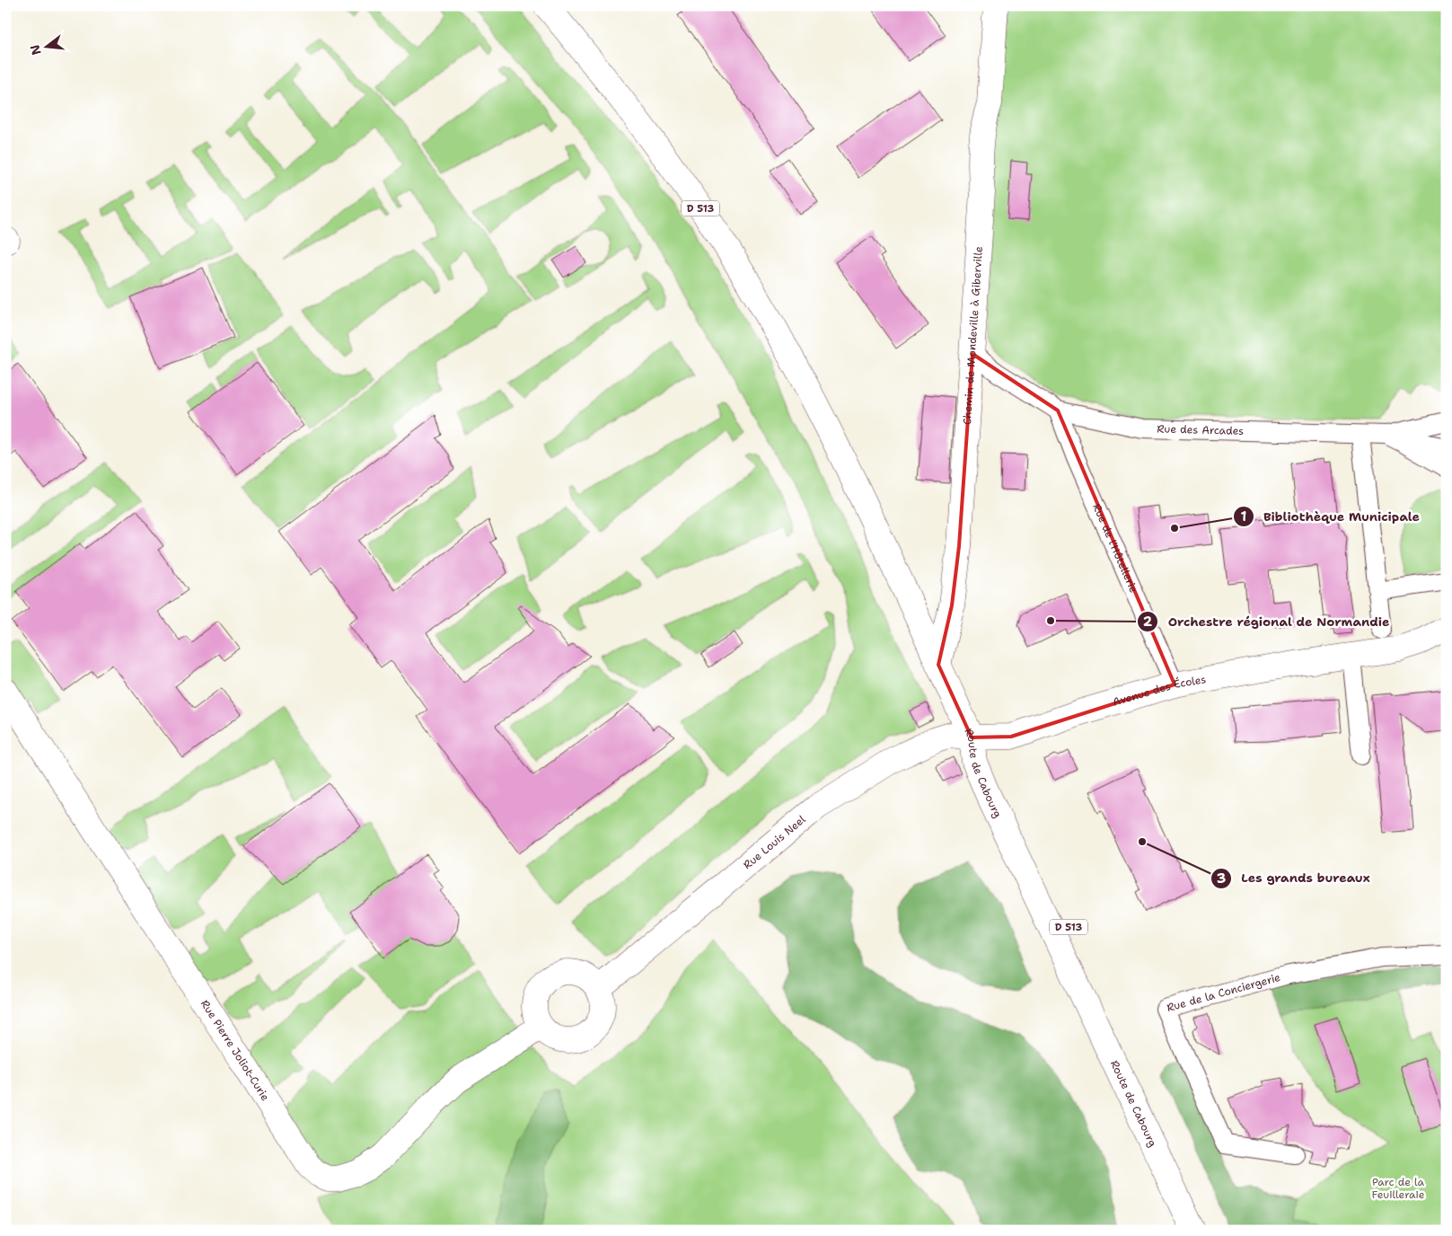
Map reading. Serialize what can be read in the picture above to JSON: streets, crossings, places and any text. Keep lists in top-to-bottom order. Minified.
{"streets":{"street":["D 513","Chemin de Mondeville à Giberville","Rue des Arcades","Rue de l'Hôtellerie","Avenue des Écoles","Route de Cabourg","Rue Louis Neel","Rue de la Conciergerie","Rue Pierre Joliot-Curie"]},"crossings":[["D 513","Chemin de Mondeville à Giberville"],["D 513","Avenue des Écoles"],["D 513","Route de Cabourg"],["D 513","Rue Louis Neel"],["Chemin de Mondeville à Giberville","Rue des Arcades"],["Rue des Arcades","Rue de l'Hôtellerie"],["Rue de l'Hôtellerie","Avenue des Écoles"],["Avenue des Écoles","Route de Cabourg"],["Avenue des Écoles","Rue Louis Neel"],["Route de Cabourg","Rue Louis Neel"],["Rue Louis Neel","Rue Pierre Joliot-Curie"]],"parks":["Parc de la Feuilleraie"],"places":["Bibliothèque Municipale","Orchestre régional de Normandie","Les grands bureaux"],"north":"left"}
